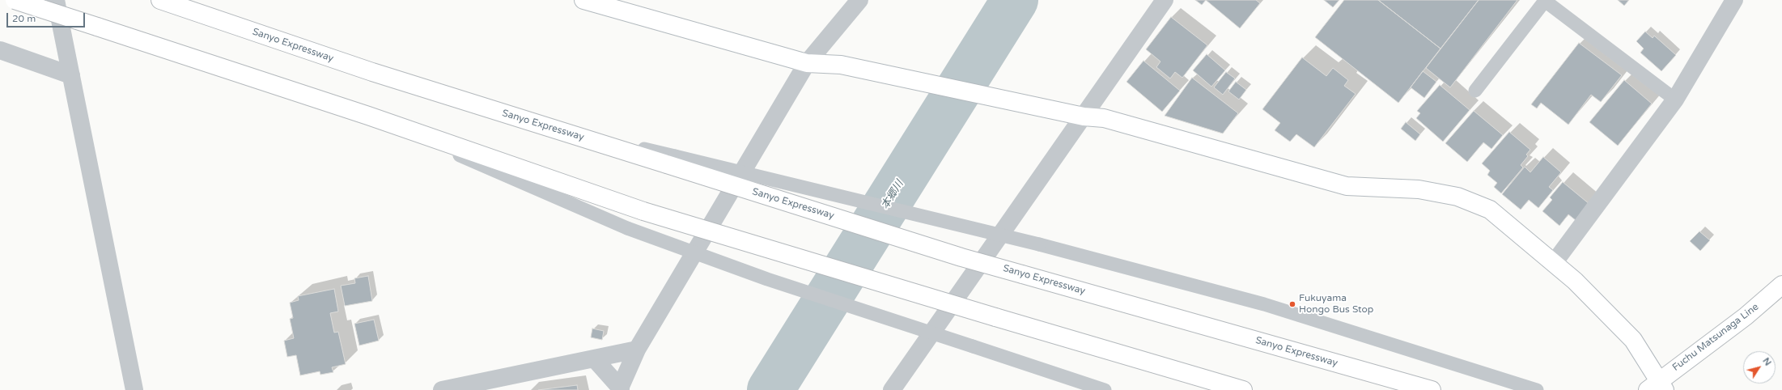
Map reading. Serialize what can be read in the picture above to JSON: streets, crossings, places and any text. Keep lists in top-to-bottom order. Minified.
{"streets":{"main road":["Sanyo Expressway","Fuchu Matsunaga Line"]},"water":["本郷川"],"places":["Fukuyama Hongo Bus Stop"],"scale_bar":"20 m","north":"top right"}
